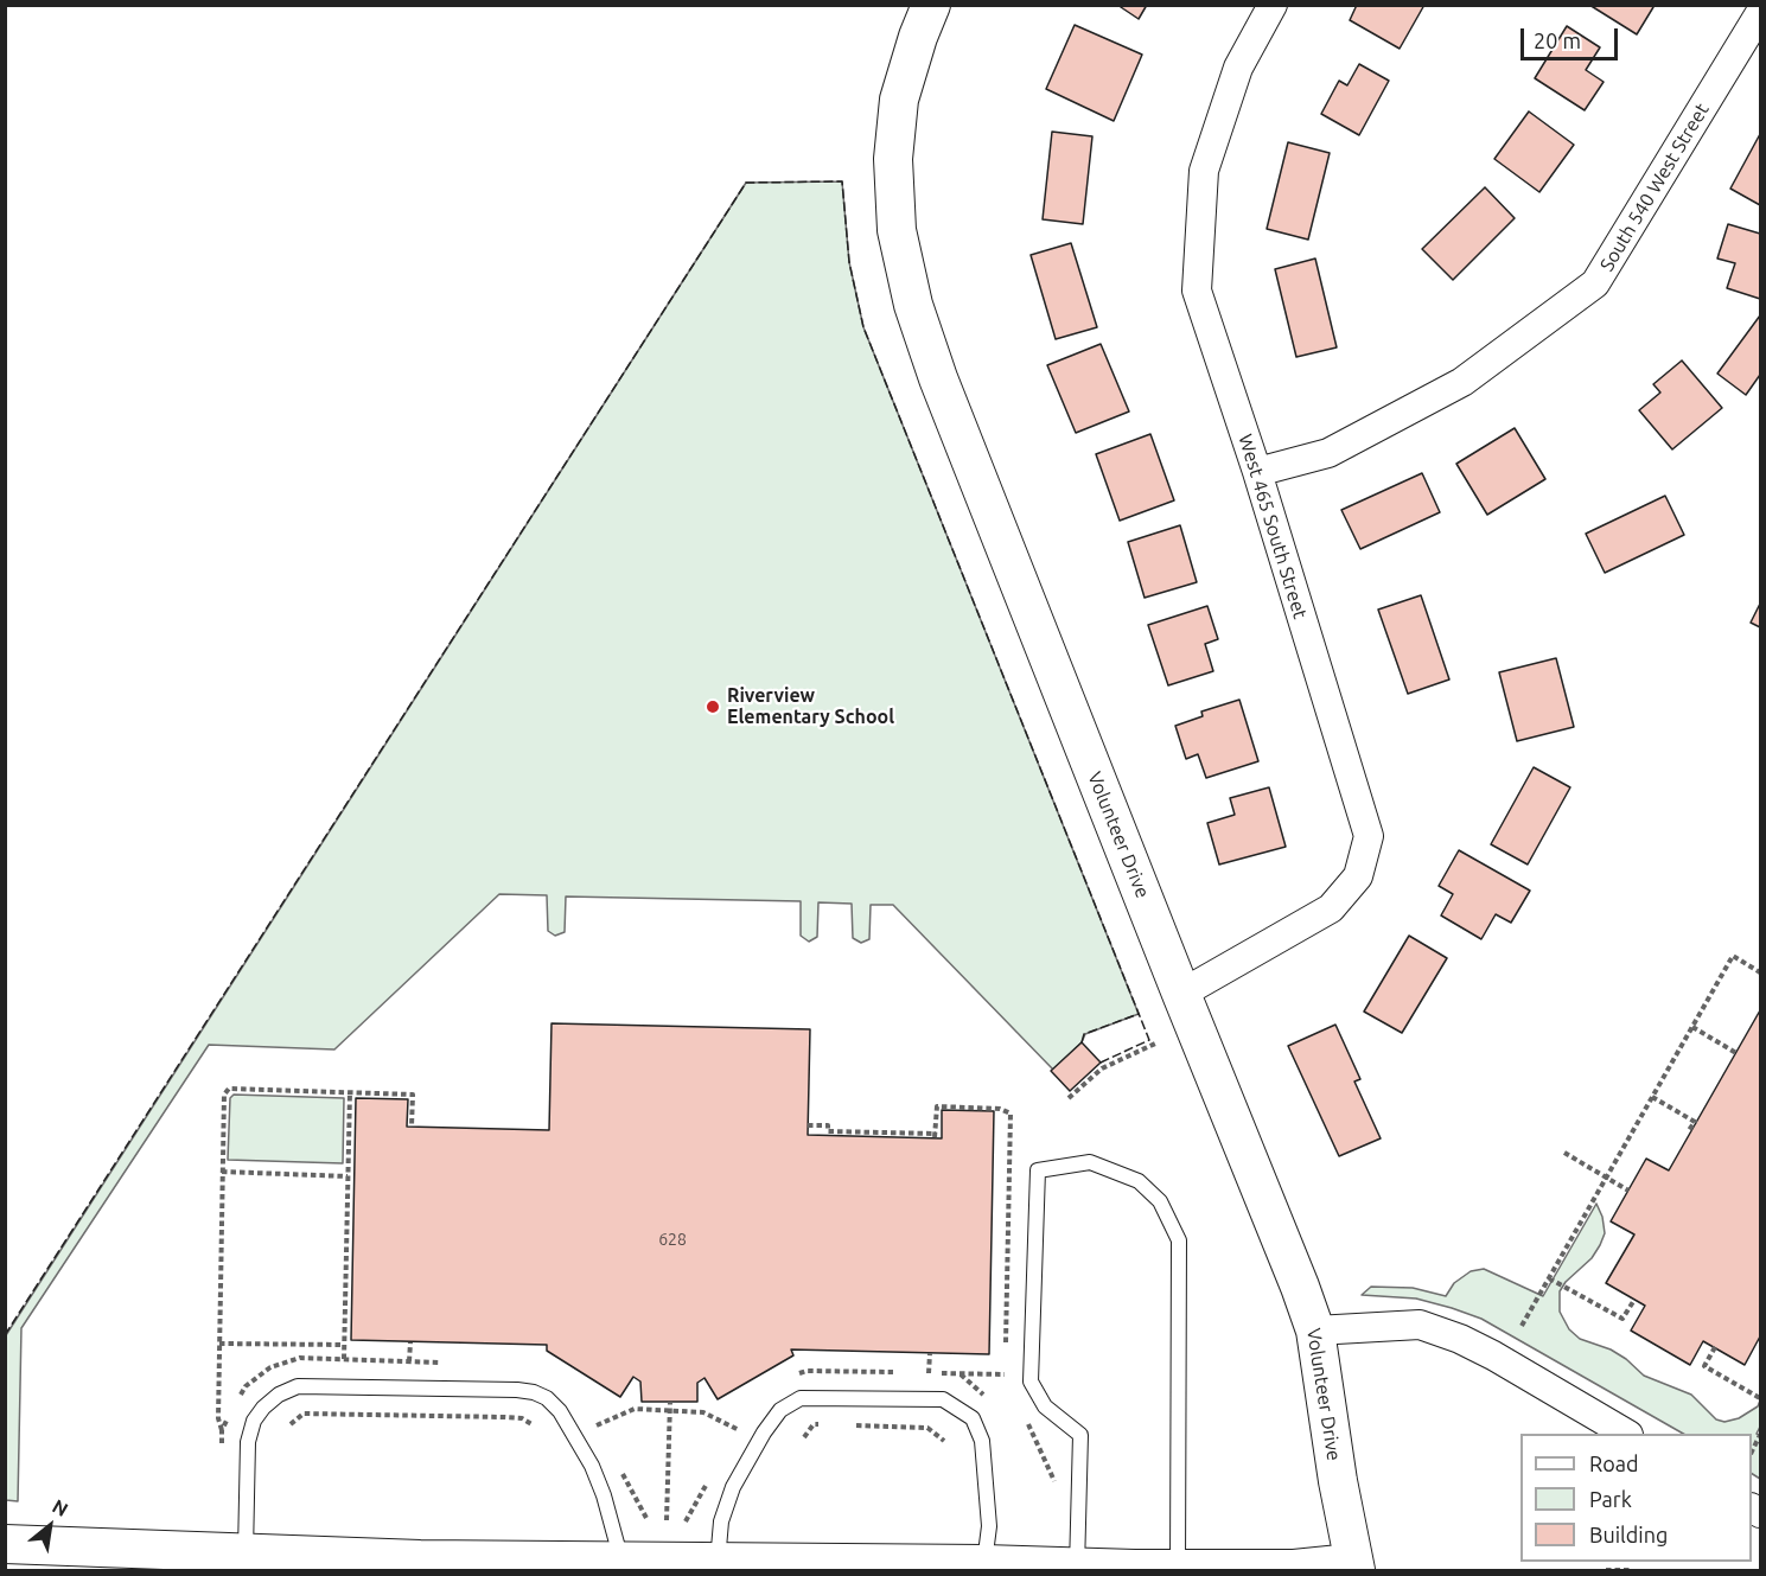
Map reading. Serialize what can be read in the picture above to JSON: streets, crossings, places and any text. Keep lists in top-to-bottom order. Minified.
{"streets":{"street":["South 540 West Street","West 465 South Street","Volunteer Drive"]},"crossings":[["South 540 West Street","West 465 South Street"],["West 465 South Street","Volunteer Drive"]],"places":["Riverview Elementary School"],"house_numbers":["628"],"legend":["Road","Park","Building"],"scale_bar":"20 m","north":"top right"}
